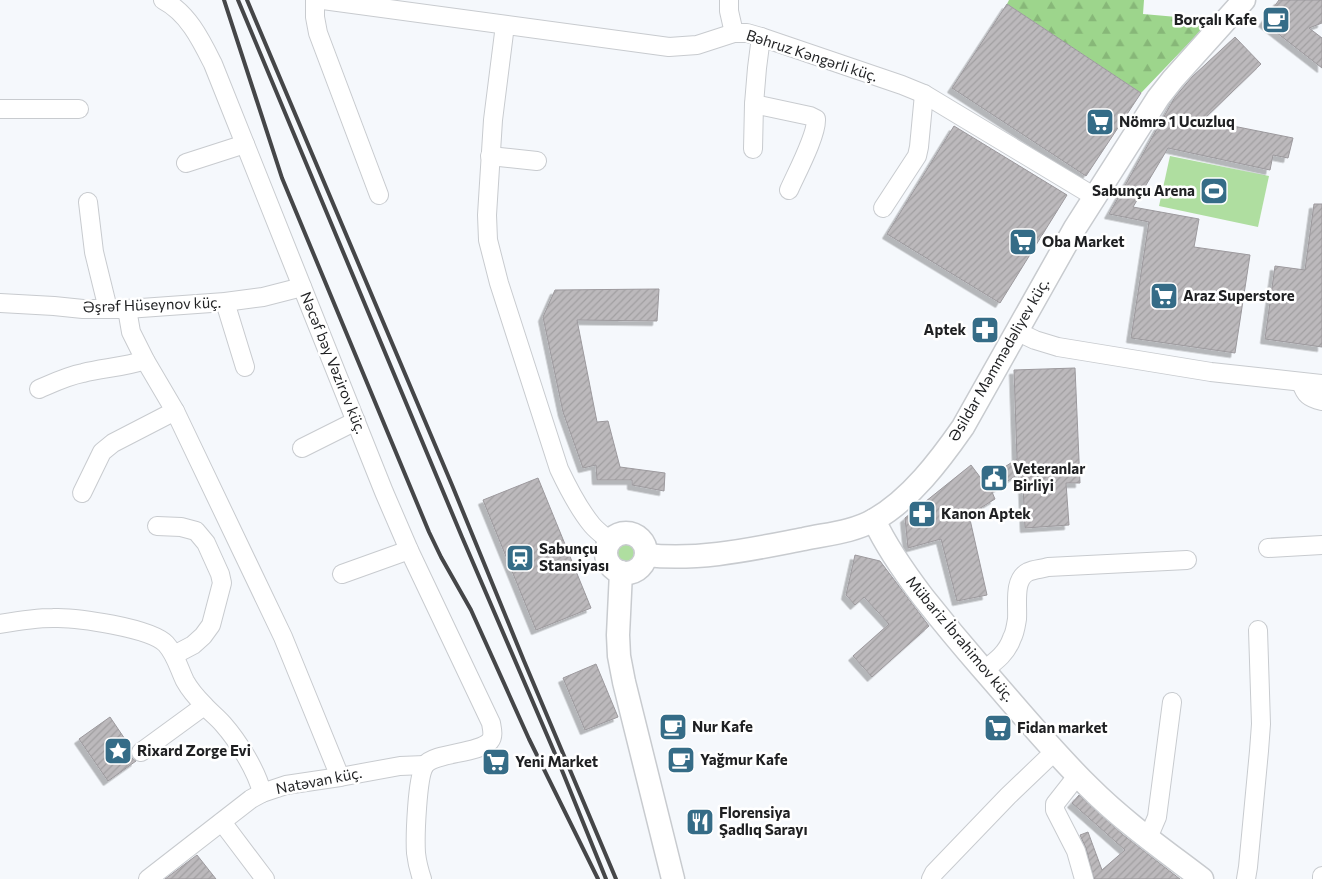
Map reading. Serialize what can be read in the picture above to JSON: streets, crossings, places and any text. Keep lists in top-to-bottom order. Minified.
{"streets":{"street":["Bəhruz Kəngərli küç.","Əşrəf Hüseynov küç.","Əsildar Məmmədəliyev küç.","Nəcəf bəy Vəzirov küç.","Mübariz İbrahimov küç.","Natəvan küç."]},"crossings":[["Bəhruz Kəngərli küç.","Əsildar Məmmədəliyev küç."],["Əşrəf Hüseynov küç.","Nəcəf bəy Vəzirov küç."],["Əsildar Məmmədəliyev küç.","Mübariz İbrahimov küç."],["Nəcəf bəy Vəzirov küç.","Natəvan küç."]],"places":{"cafe":["Borçalı Kafe","Nur Kafe","Yağmur Kafe"],"supermarket":["Nömrə 1 Ucuzluq","Oba Market","Araz Superstore","Fidan market","Yeni Market"],"sports":["Sabunçu Arena"],"pharmacy":["Aptek","Kanon Aptek"],"public building":["Veteranlar Birliyi"],"station":["Sabunçu Stansiyası"],"place":["Rixard Zorge Evi"],"restaurant":["Florensiya Şadlıq Sarayı"]}}
